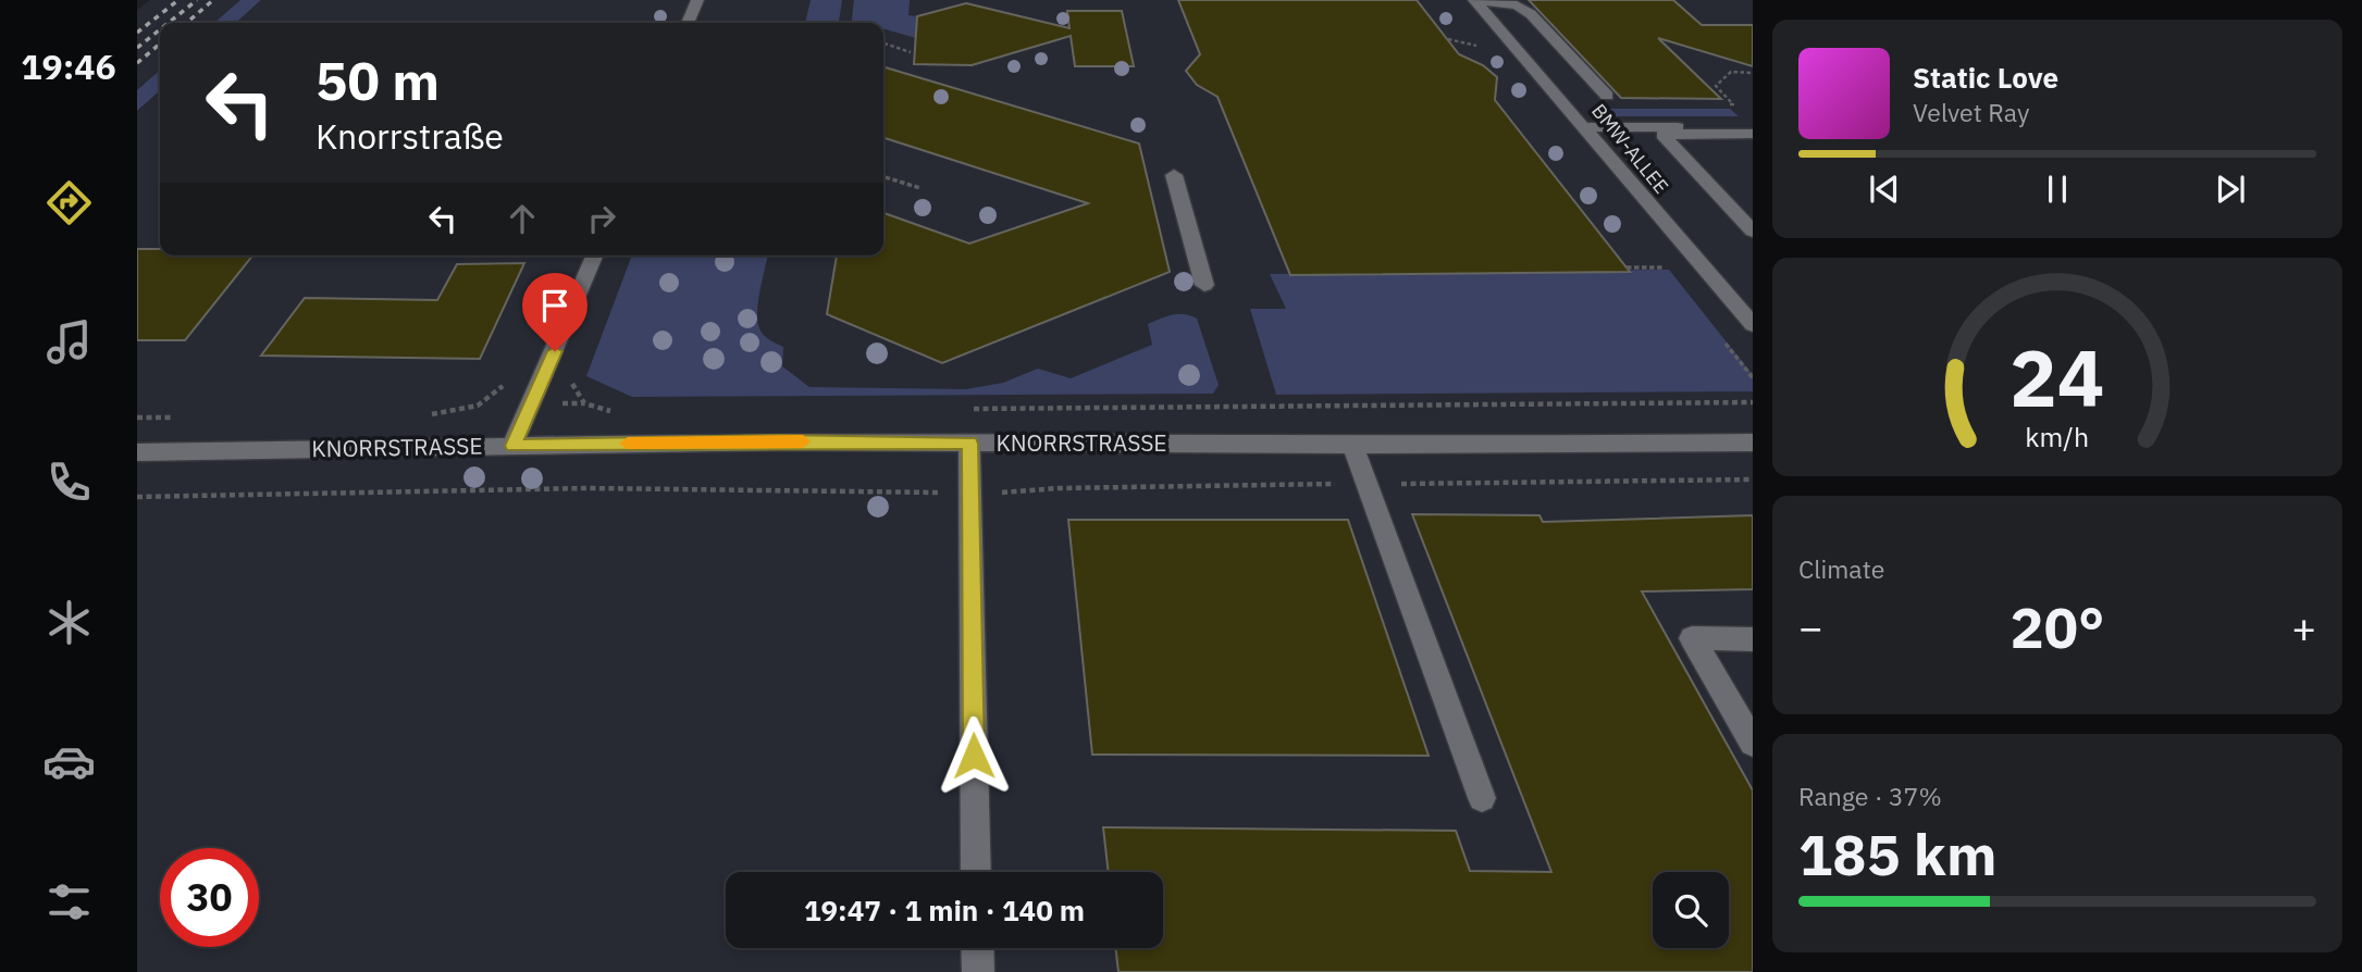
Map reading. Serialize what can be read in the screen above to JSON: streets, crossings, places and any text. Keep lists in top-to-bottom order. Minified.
{"streets":{"street":["BMW-ALLEE","KNORRSTRASSE"]},"page":{"tabs":"19:46","turn":["50 m","Knorrstraße"],"song":["Static Love","Velvet Ray"],"tile":["Climate",["Range · 37%","185 km"]],"heat":["−","20°","+"],"limit":"30","trip":"19:47 · 1 min · 140 m","gauge":["24","km/h"]}}
